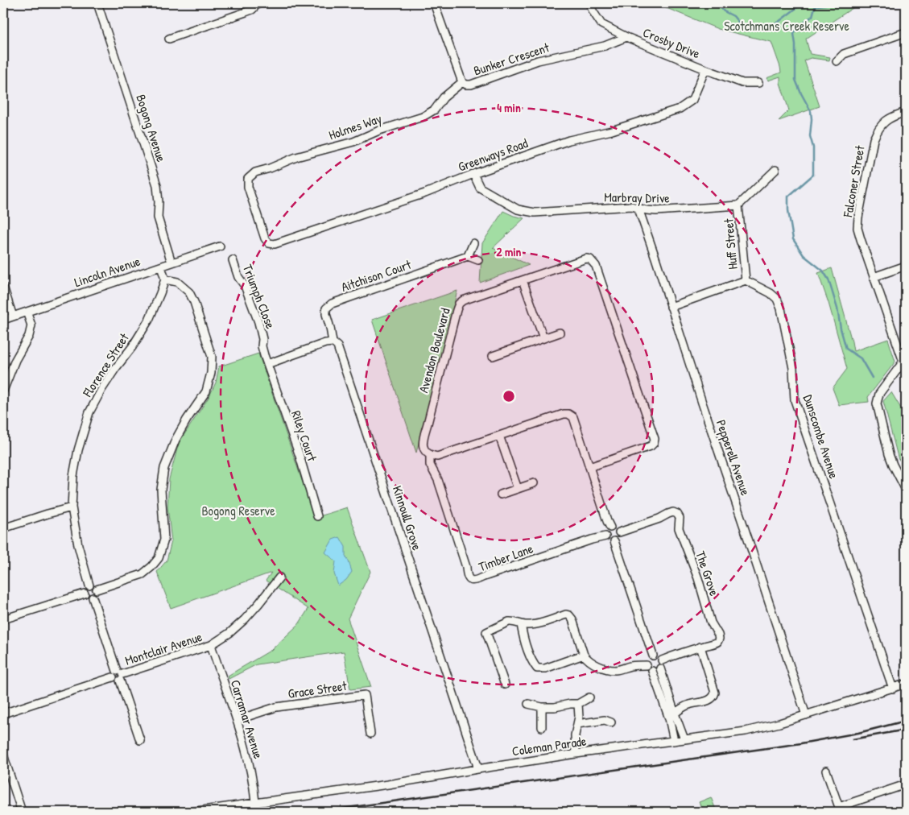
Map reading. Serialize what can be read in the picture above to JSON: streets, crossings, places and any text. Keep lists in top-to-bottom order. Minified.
{"streets":{"street":["Crosby Drive","Bunker Crescent","Holmes Way","Bogong Avenue","Greenways Road","Falconer Street","Marbray Drive","Huff Street","Lincoln Avenue","Aitchison Court","Triumph Close","Avendon Boulevard","Florence Street","Riley Court","Dunscombe Avenue","Pepperell Avenue","Kinnoull Grove","Timber Lane","The Grove","Montclair Avenue","Grace Street","Carramar Avenue","Coleman Parade"]},"crossings":[["Crosby Drive","Bunker Crescent"],["Crosby Drive","Greenways Road"],["Bunker Crescent","Holmes Way"],["Holmes Way","Greenways Road"],["Bogong Avenue","Lincoln Avenue"],["Greenways Road","Marbray Drive"],["Marbray Drive","Huff Street"],["Marbray Drive","Pepperell Avenue"],["Huff Street","Dunscombe Avenue"],["Aitchison Court","Kinnoull Grove"],["Triumph Close","Riley Court"],["Avendon Boulevard","Timber Lane"],["Dunscombe Avenue","Coleman Parade"],["Pepperell Avenue","Coleman Parade"],["Kinnoull Grove","Coleman Parade"],["Timber Lane","The Grove"],["Montclair Avenue","Carramar Avenue"],["Grace Street","Carramar Avenue"],["Carramar Avenue","Coleman Parade"]],"parks":["Scotchmans Creek Reserve","Bogong Reserve"],"rings":["4 min","2 min"]}
